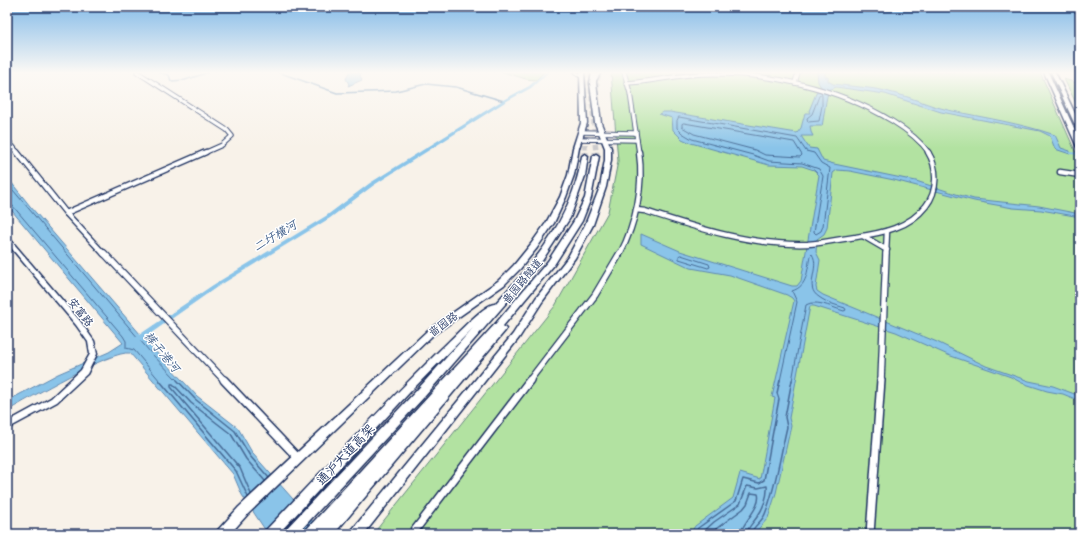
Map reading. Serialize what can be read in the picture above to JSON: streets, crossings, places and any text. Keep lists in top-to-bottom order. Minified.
{"streets":{"main road":["啬园路隧道","啬园路","通沪大道高架"],"street":["安富路"]},"crossings":[["啬园路隧道","通沪大道高架"]],"water":["二圩横河","裤子港河"]}
